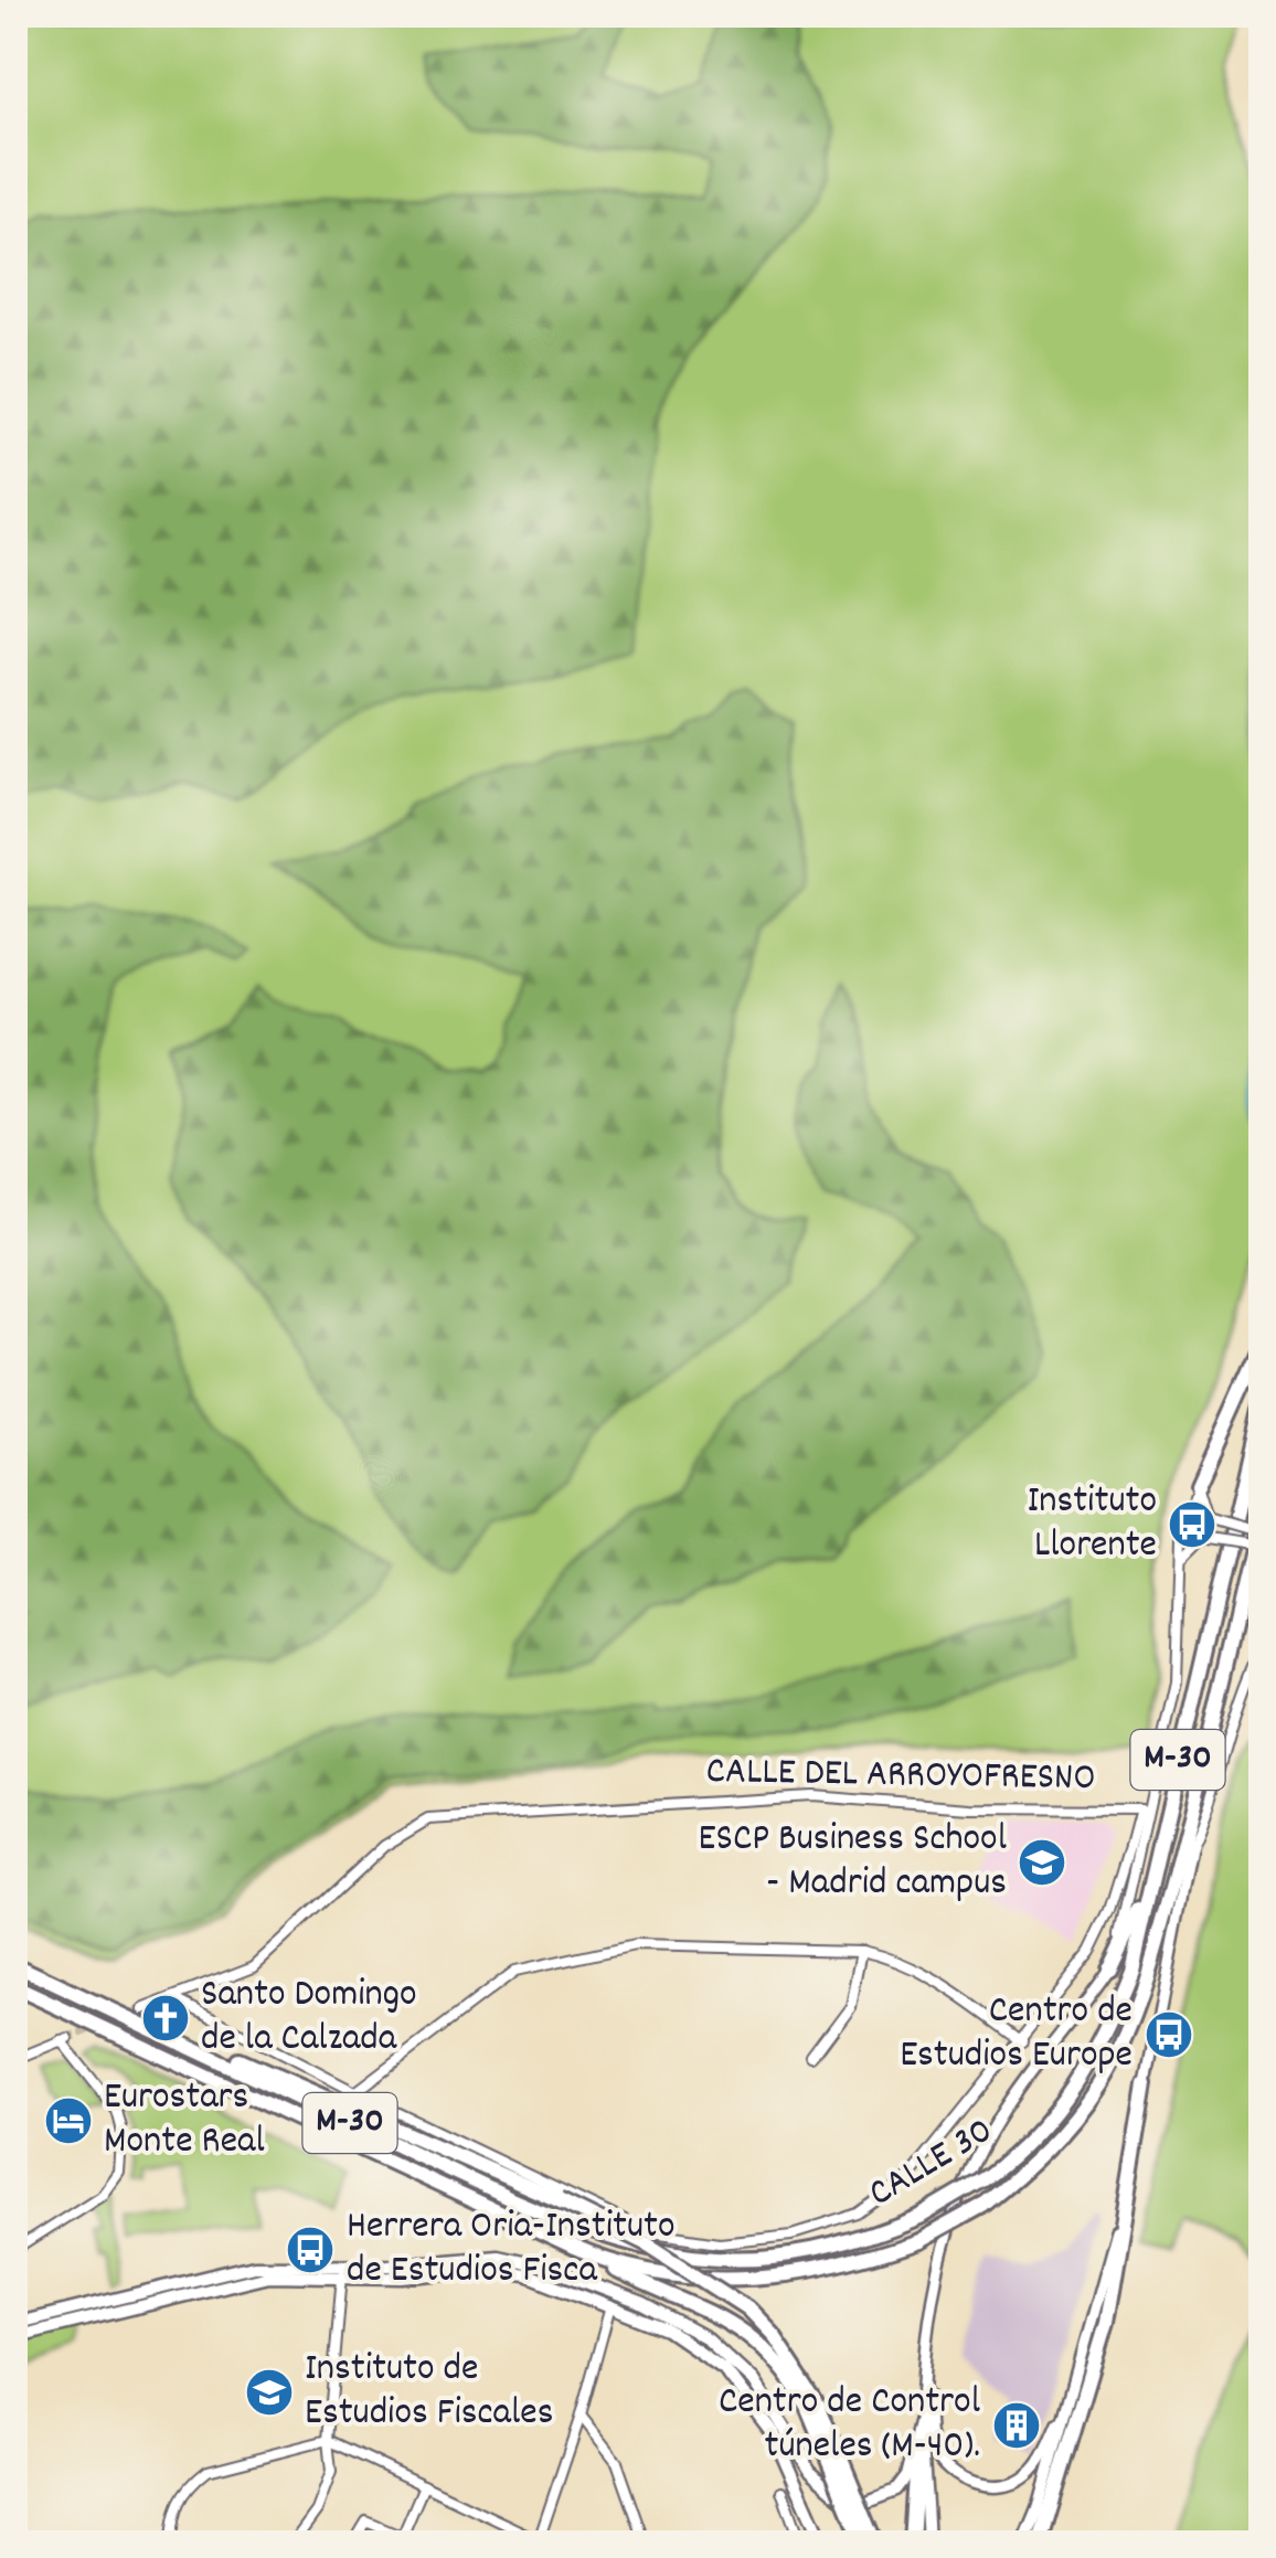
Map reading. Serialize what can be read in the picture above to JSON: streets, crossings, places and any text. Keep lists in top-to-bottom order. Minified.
{"streets":{"highway":["M-30","CALLE 30"],"street":["CALLE DEL ARROYOFRESNO"]},"crossings":[["CALLE DEL ARROYOFRESNO","CALLE 30"]],"places":{"bus stop":["Instituto Llorente","Centro de Estudios Europe","Herrera Oria-Instituto de Estudios Fisca"],"school or university":["ESCP Business School - Madrid campus","Instituto de Estudios Fiscales"],"church":["Santo Domingo de la Calzada"],"hotel":["Eurostars Monte Real"],"building":["Centro de Control túneles (M-40)."]}}
